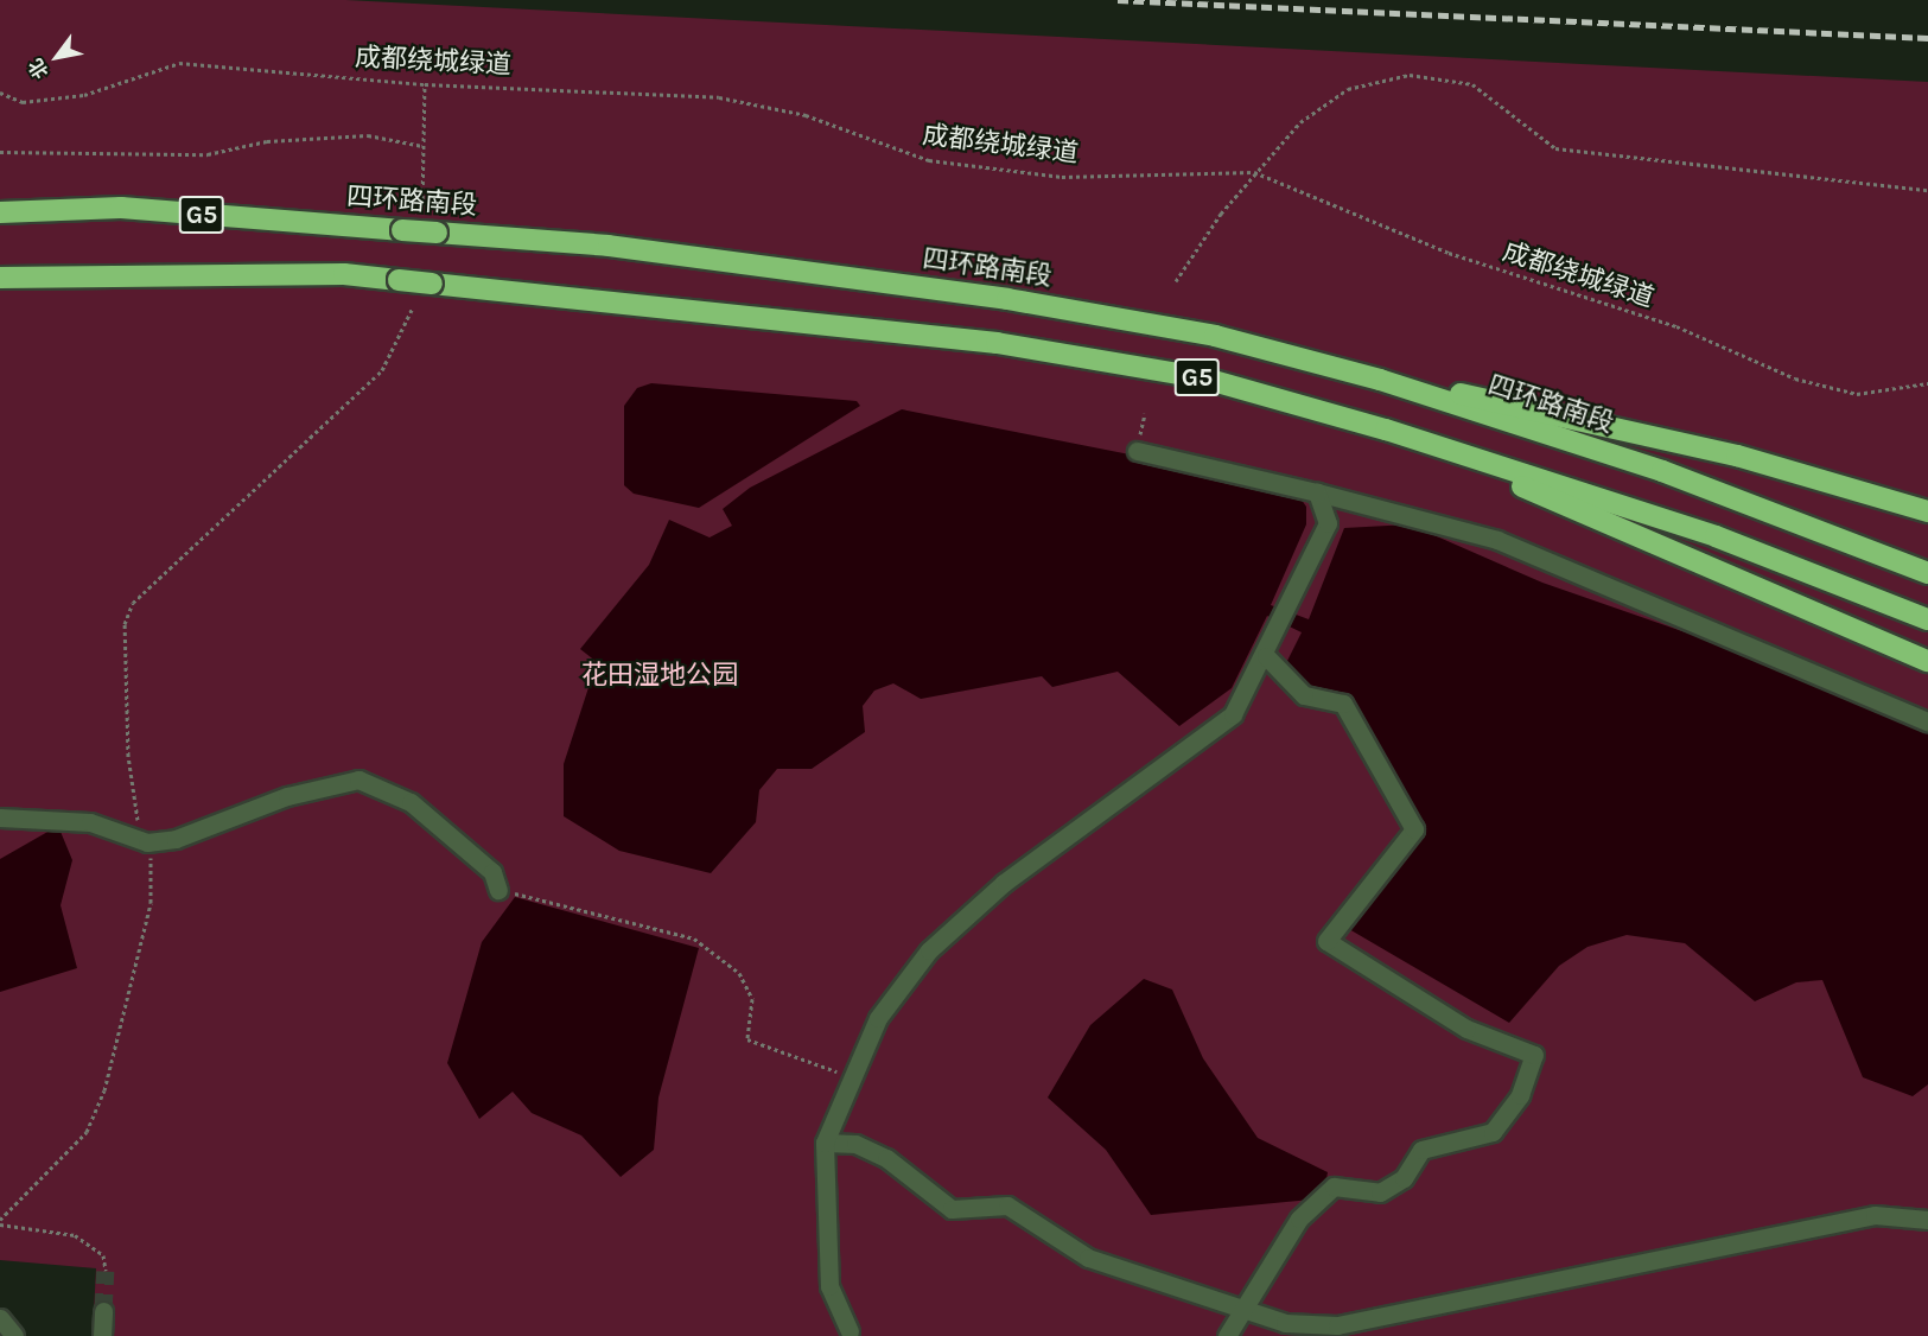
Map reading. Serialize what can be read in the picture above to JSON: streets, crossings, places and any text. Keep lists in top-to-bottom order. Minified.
{"streets":{"highway":["四环路南段","G5"],"path":["成都绕城绿道"]},"parks":["花田湿地公园"],"north":"bottom left"}
